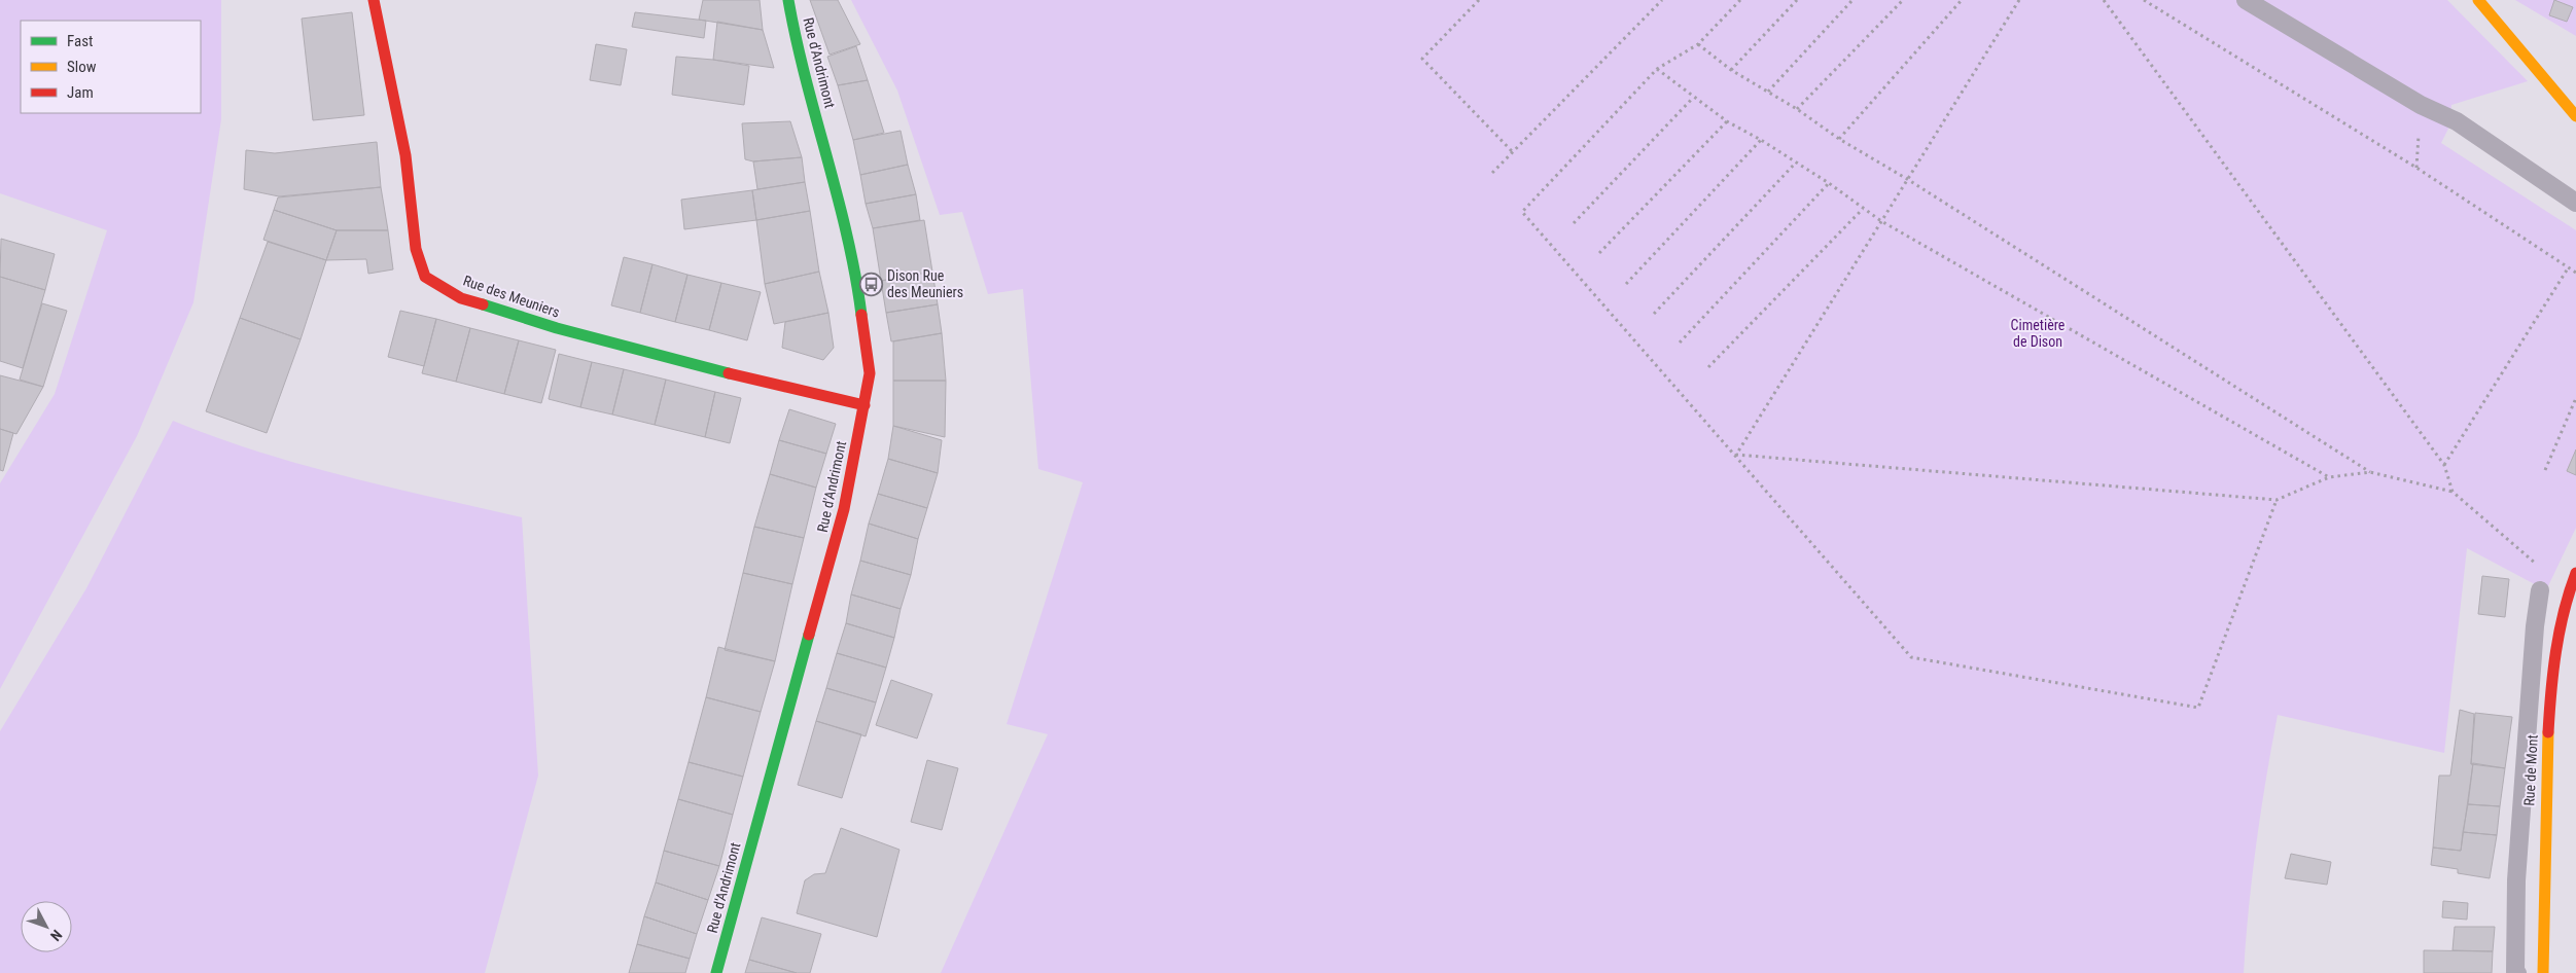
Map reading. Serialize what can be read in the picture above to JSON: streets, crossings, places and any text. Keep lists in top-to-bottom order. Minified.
{"streets":{"street":["Rue d'Andrimont","Rue des Meuniers","Rue de Mont"]},"crossings":[["Rue d'Andrimont","Rue des Meuniers"]],"parks":["Cimetière de Dison"],"places":{"bus stop":["Dison Rue des Meuniers"]},"legend":["Fast","Slow","Jam"],"north":"bottom right"}
